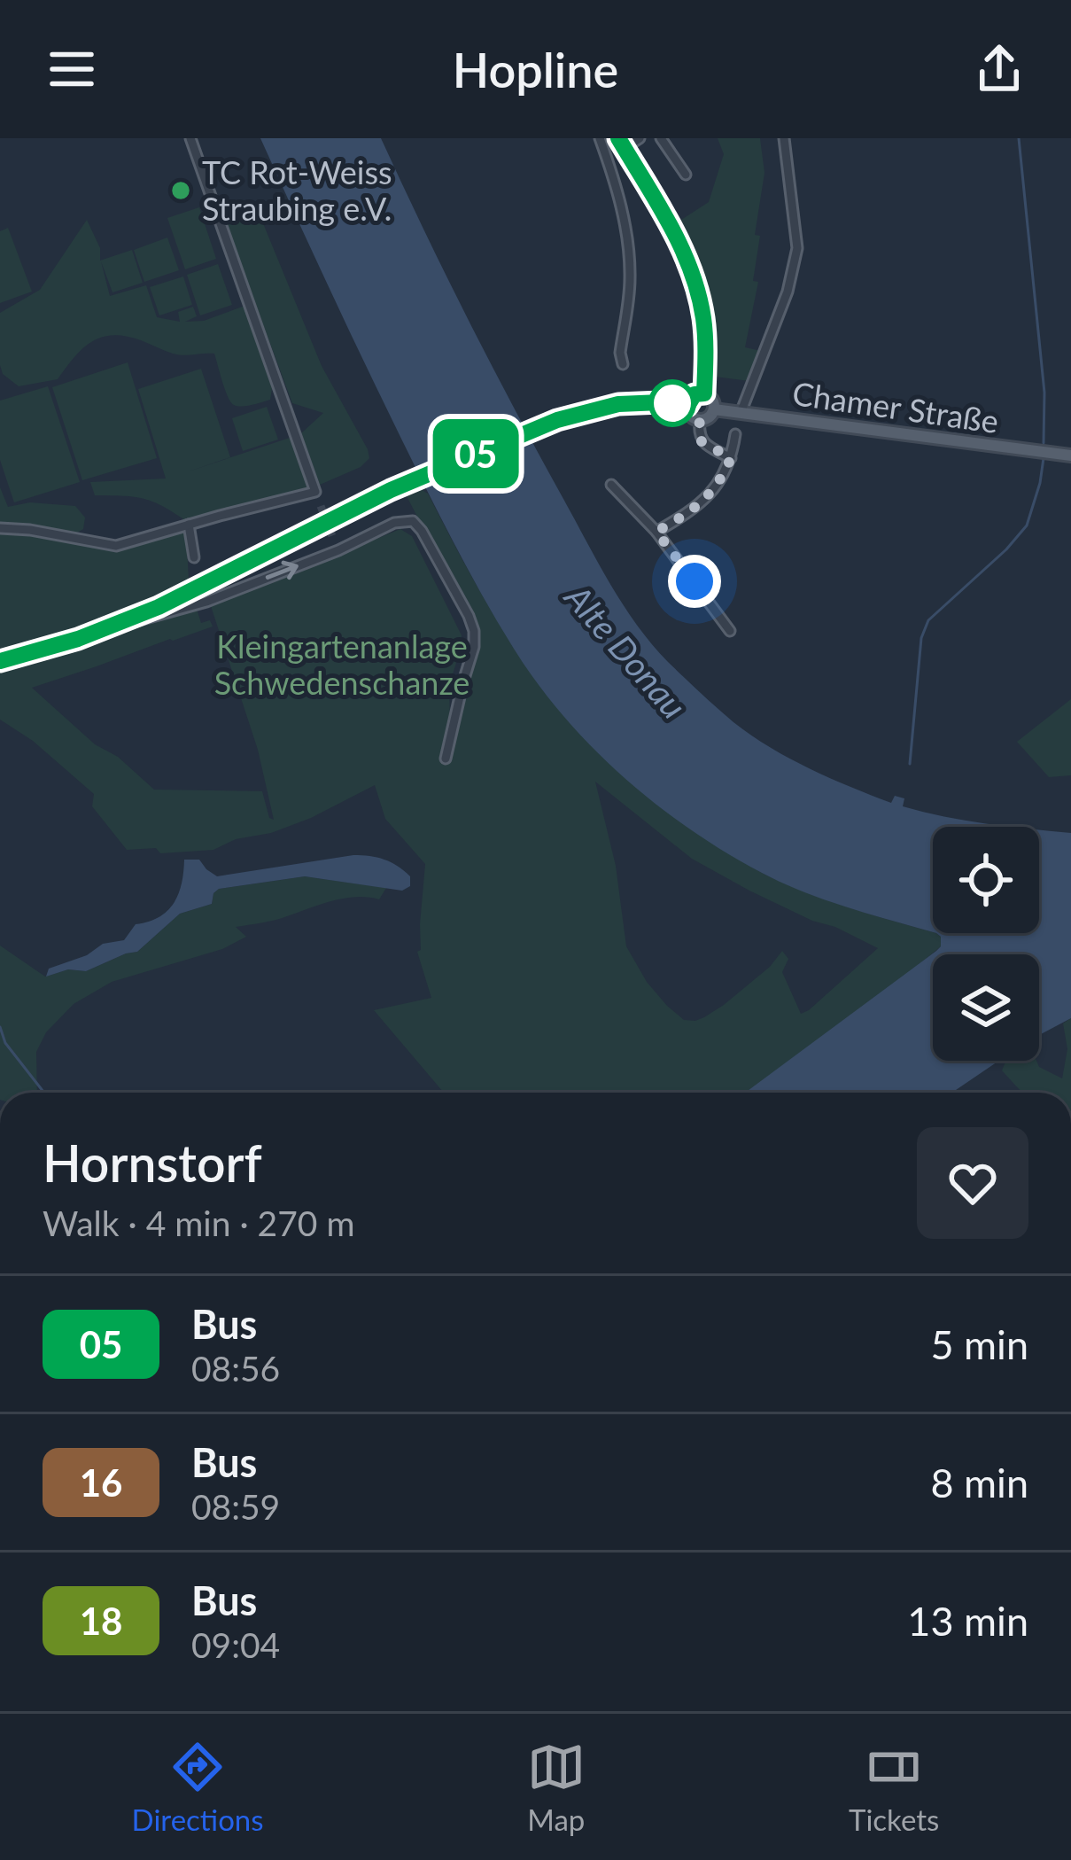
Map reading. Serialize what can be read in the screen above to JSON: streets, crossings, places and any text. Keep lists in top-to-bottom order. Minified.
{"streets":{"main road":["Chamer Straße"]},"water":["Alte Donau"],"parks":["Kleingartenanlage Schwedenschanze"],"places":["TC Rot-Weiss Straubing e.V."],"lines":["bus line 05"],"page":{"header":"Hopline","on_map":"05","heading":["Hornstorf","Walk · 4 min · 270 m"],"list":[{"mark":"05","name":"Bus","note":"08:56","value":"5 min"},{"mark":"16","name":"Bus","note":"08:59","value":"8 min"},{"mark":"18","name":"Bus","note":"09:04","value":"13 min"}],"tabs":["Directions","Map","Tickets"]}}
